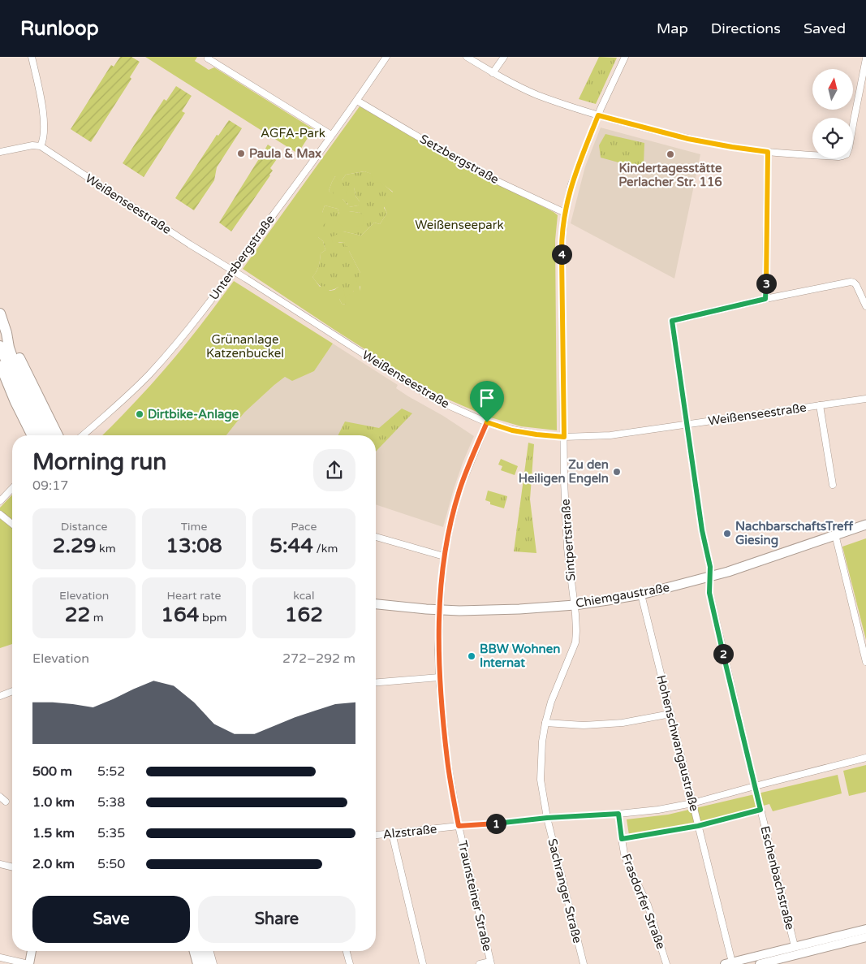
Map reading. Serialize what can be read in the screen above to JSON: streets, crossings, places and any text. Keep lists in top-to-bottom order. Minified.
{"streets":{"main road":["Chiemgaustraße"],"street":["Setzbergstraße","Weißenseestraße","Untersbergstraße","Sintpertstraße","Hohenschwangaustraße","Alzstraße","Eschenbachstraße","Sachranger Straße","Traunsteiner Straße","Frasdorfer Straße"]},"crossings":[["Setzbergstraße","Untersbergstraße"],["Setzbergstraße","Sintpertstraße"],["Weißenseestraße","Untersbergstraße"],["Weißenseestraße","Sintpertstraße"],["Weißenseestraße","Eschenbachstraße"],["Weißenseestraße","Traunsteiner Straße"],["Sintpertstraße","Chiemgaustraße"],["Sintpertstraße","Sachranger Straße"],["Chiemgaustraße","Hohenschwangaustraße"],["Chiemgaustraße","Eschenbachstraße"],["Chiemgaustraße","Sachranger Straße"],["Chiemgaustraße","Traunsteiner Straße"],["Hohenschwangaustraße","Alzstraße"],["Alzstraße","Eschenbachstraße"],["Alzstraße","Sachranger Straße"],["Alzstraße","Traunsteiner Straße"],["Alzstraße","Frasdorfer Straße"]],"parks":["AGFA-Park","Weißenseepark","Grünanlage Katzenbuckel"],"places":["Paula & Max","Kindertagesstätte Perlacher Str. 116","Dirtbike-Anlage","Zu den Heiligen Engeln","NachbarschaftsTreff Giesing","BBW Wohnen Internat"],"north":"top","page":{"header":"Runloop","nav":["Map","Directions","Saved"],"pins":["4","3","2","1"],"heading":["Morning run","09:17"],"stats":[["Distance","2.29 km"],["Time","13:08"],["Pace","5:44 /km"],["Elevation","22 m"],["Heart rate","164 bpm"],["kcal","162"]],"chart":["Elevation","272–292 m"],"list":[{"name":"500 m","note":"5:52"},{"name":"1.0 km","note":"5:38"},{"name":"1.5 km","note":"5:35"},{"name":"2.0 km","note":"5:50"}],"buttons":["Save","Share"]}}
